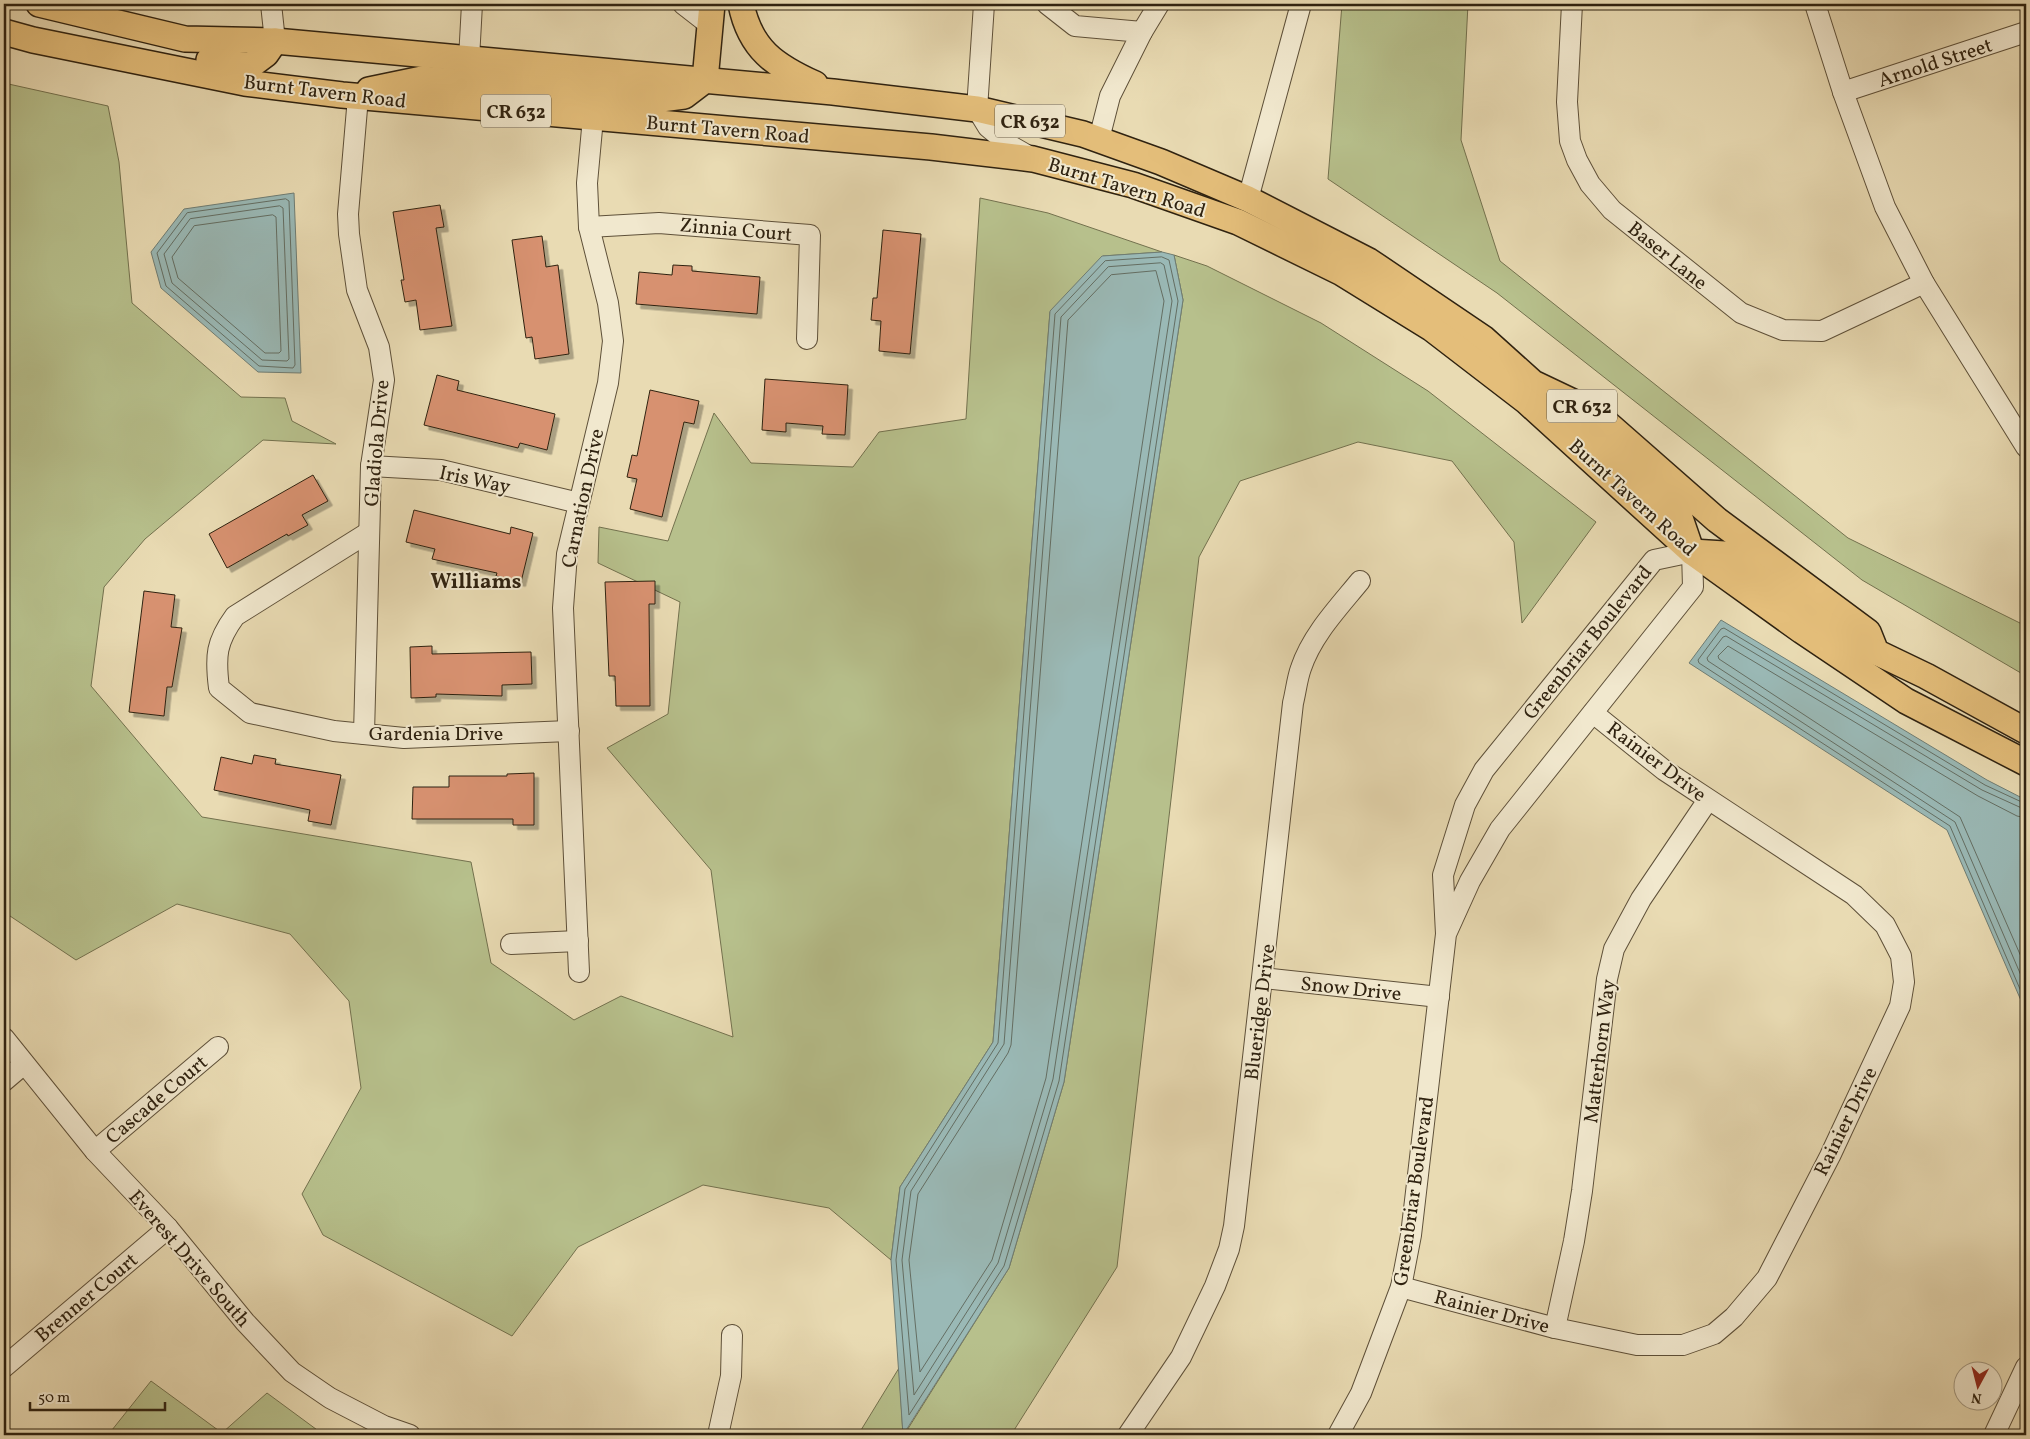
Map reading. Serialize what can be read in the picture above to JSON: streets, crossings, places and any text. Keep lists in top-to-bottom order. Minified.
{"streets":{"main road":["Burnt Tavern Road","CR 632"],"street":["Arnold Street","Zinnia Court","Baser Lane","Gladiola Drive","Iris Way","Carnation Drive","Greenbriar Boulevard","Gardenia Drive","Rainier Drive","Snow Drive","Blueridge Drive","Matterhorn Way","Cascade Court","Everest Drive South","Brenner Court"]},"crossings":[["Burnt Tavern Road","Gladiola Drive"],["Burnt Tavern Road","Carnation Drive"],["Burnt Tavern Road","Greenbriar Boulevard"],["Zinnia Court","Carnation Drive"],["Gladiola Drive","Iris Way"],["Gladiola Drive","Gardenia Drive"],["Iris Way","Carnation Drive"],["Carnation Drive","Gardenia Drive"],["Greenbriar Boulevard","Rainier Drive"],["Greenbriar Boulevard","Snow Drive"],["Rainier Drive","Matterhorn Way"],["Snow Drive","Blueridge Drive"],["Cascade Court","Everest Drive South"],["Everest Drive South","Brenner Court"]],"districts":["Williams"],"scale_bar":"50 m","north":"bottom"}
